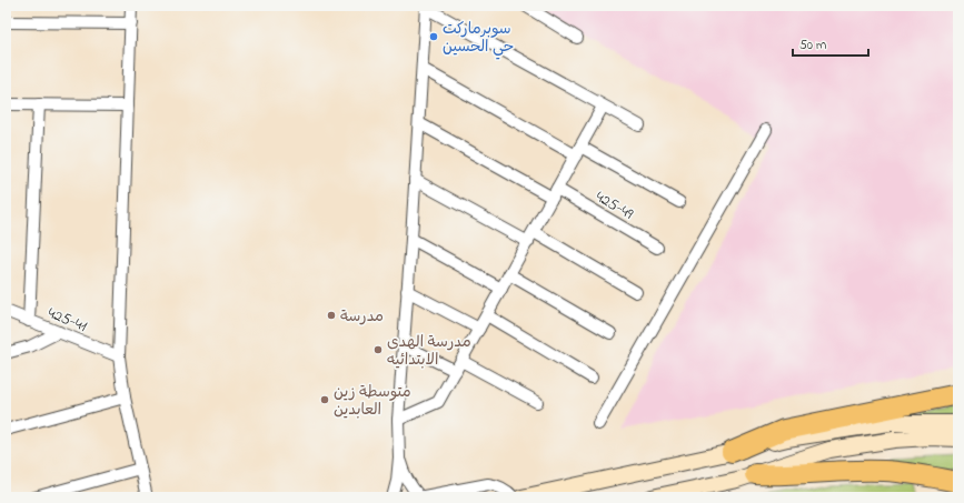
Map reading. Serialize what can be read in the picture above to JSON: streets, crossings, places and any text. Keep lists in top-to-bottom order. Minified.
{"streets":{"street":["425-49","425-41"]},"places":["سوبرماركت حي الحسين","مدرسة","مدرسة الهدى الابتدائيه","متوسطة زين العابدين"],"scale_bar":"50 m"}
